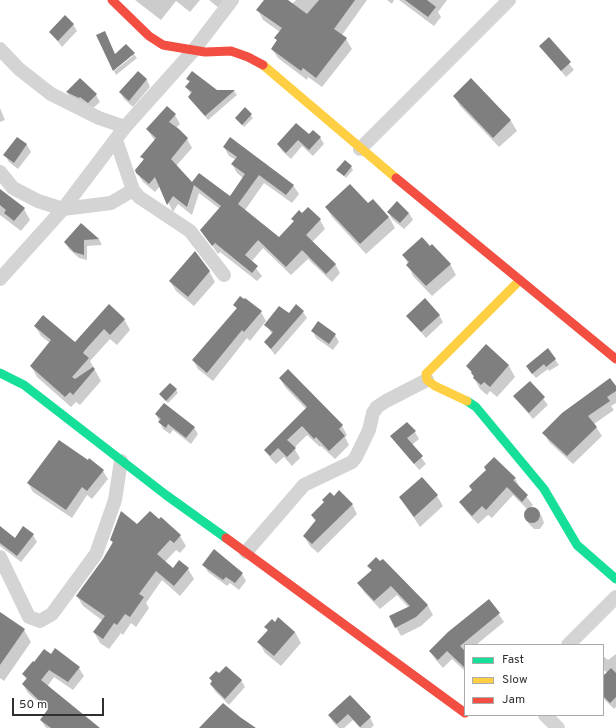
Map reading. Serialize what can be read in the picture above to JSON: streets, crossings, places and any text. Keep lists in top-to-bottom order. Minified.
{"legend":["Fast","Slow","Jam"],"scale_bar":"50 m"}
